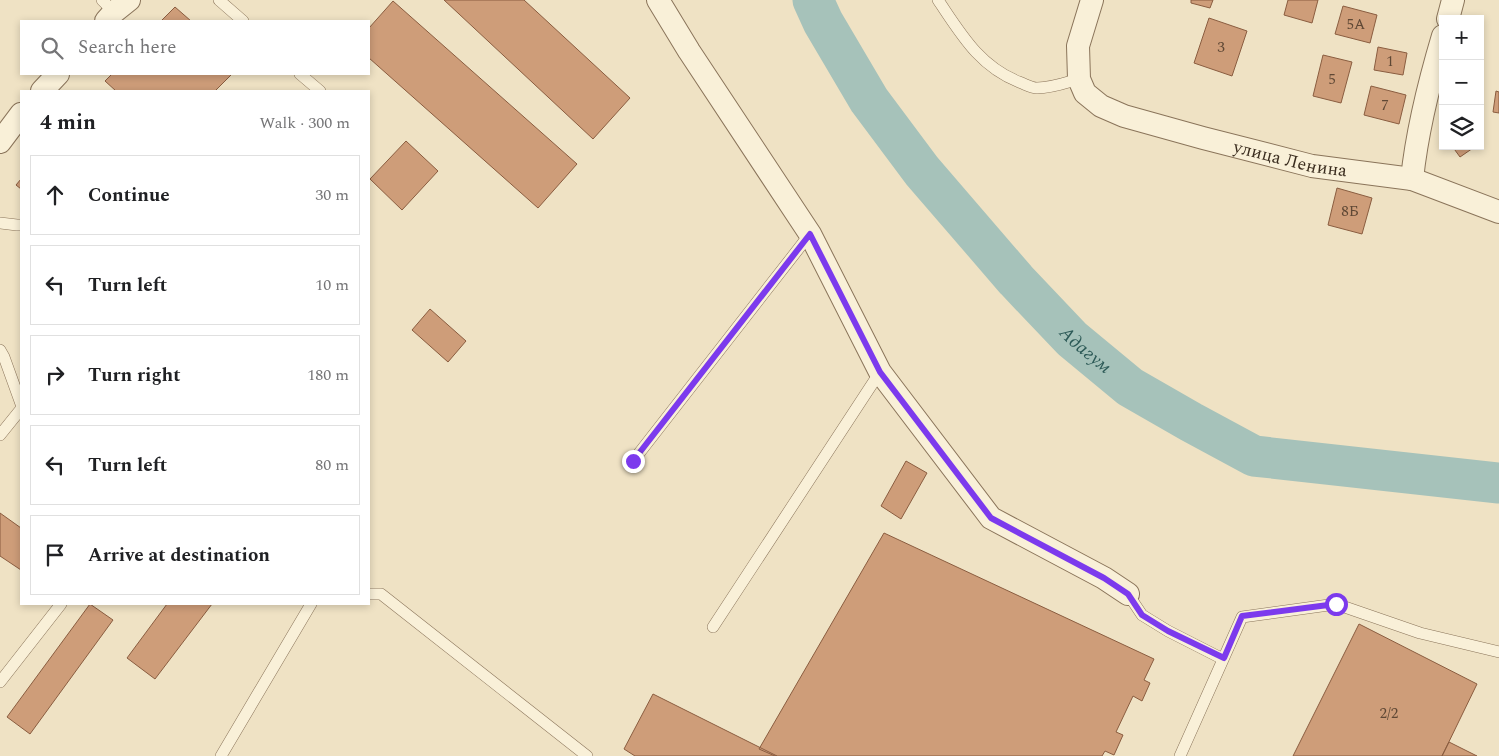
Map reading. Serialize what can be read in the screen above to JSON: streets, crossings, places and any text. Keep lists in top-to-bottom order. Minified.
{"streets":{"street":["улица Ленина"]},"water":["Адагум"],"house_numbers":["5А","3","1","5","7","8Б","2/2"],"page":{"map_buttons":["+","−"],"search":"Search here","heading":["4 min","Walk · 300 m"],"list":[["Continue","30 m"],["Turn left","10 m"],["Turn right","180 m"],["Turn left","80 m"],"Arrive at destination"]}}
